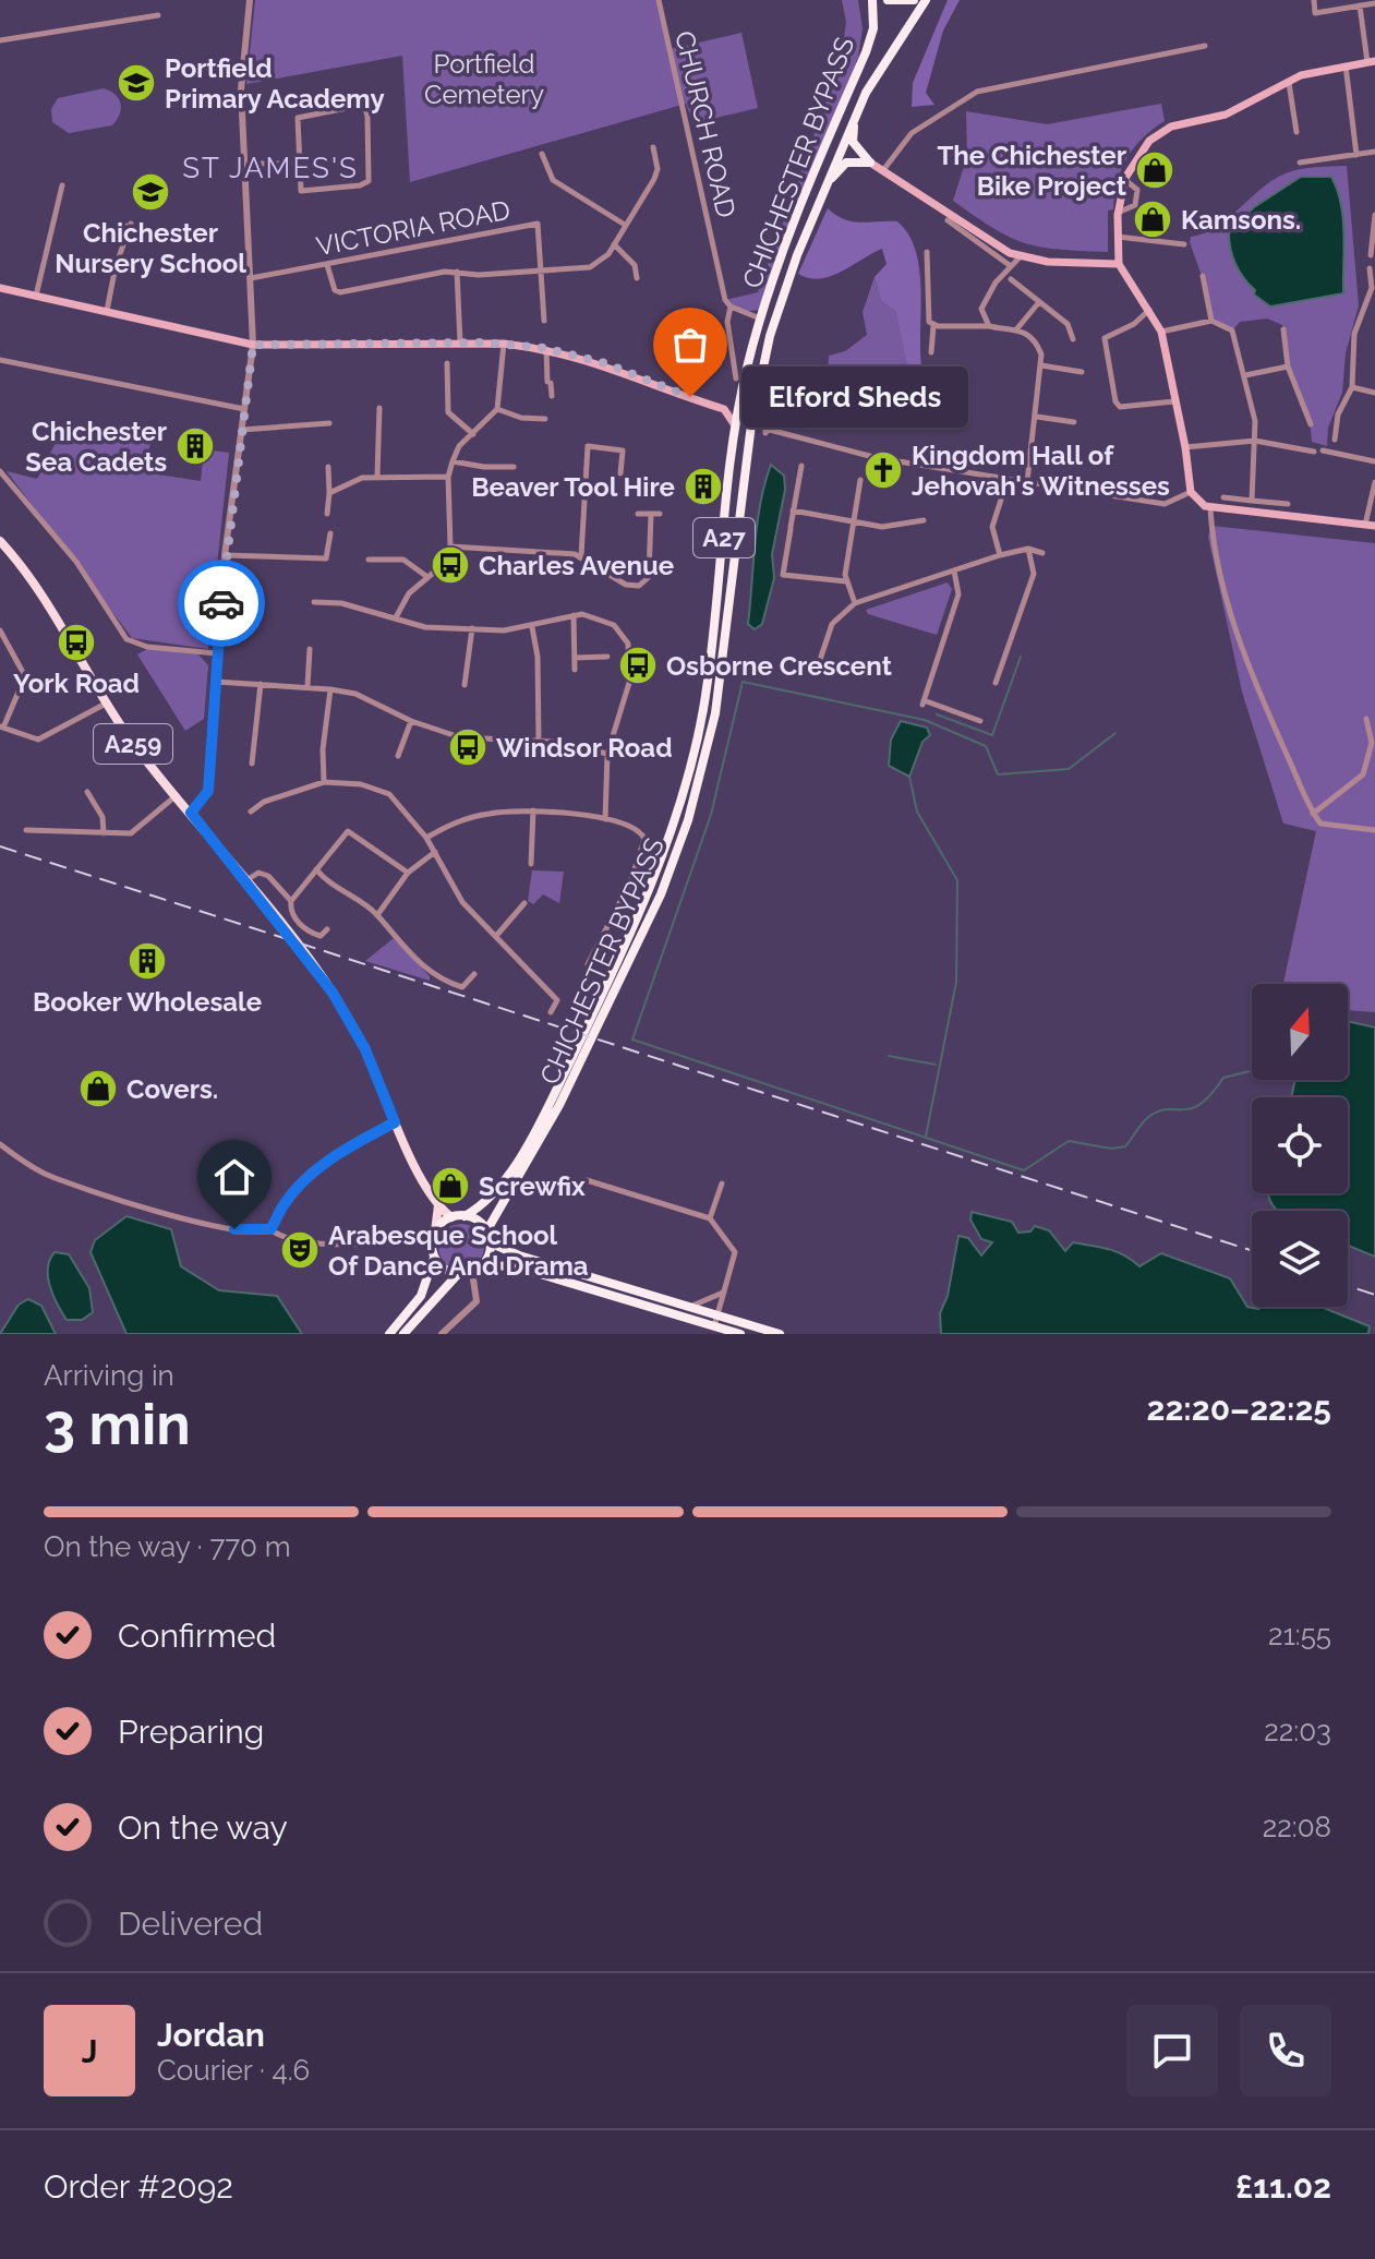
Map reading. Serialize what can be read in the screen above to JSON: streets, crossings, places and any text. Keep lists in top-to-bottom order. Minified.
{"streets":{"highway":["CHICHESTER BYPASS","A27"],"main road":["A259"],"street":["CHURCH ROAD","VICTORIA ROAD"]},"crossings":[["CHICHESTER BYPASS","A259"]],"districts":["ST JAMES'S"],"parks":["Portfield Cemetery"],"places":{"school or university":["Portfield Primary Academy","Chichester Nursery School"],"shop":["The Chichester Bike Project","Kamsons.","Covers.","Screwfix"],"other":["Elford Sheds"],"building":["Chichester Sea Cadets","Beaver Tool Hire","Booker Wholesale"],"church":["Kingdom Hall of Jehovah's Witnesses"],"bus stop":["Charles Avenue","York Road","Osborne Crescent","Windsor Road"],"theatre":["Arabesque School Of Dance And Drama"]},"north":"top","page":{"bubble":"Elford Sheds","heading":["3 min","Arriving in","22:20–22:25"],"panel":["Jordan","Courier · 4.6","Order #2092","£11.02"],"bar":"On the way · 770 m","list":[["Confirmed","21:55"],["Preparing","22:03"],["On the way","22:08"],"Delivered"],"round":"J"}}
